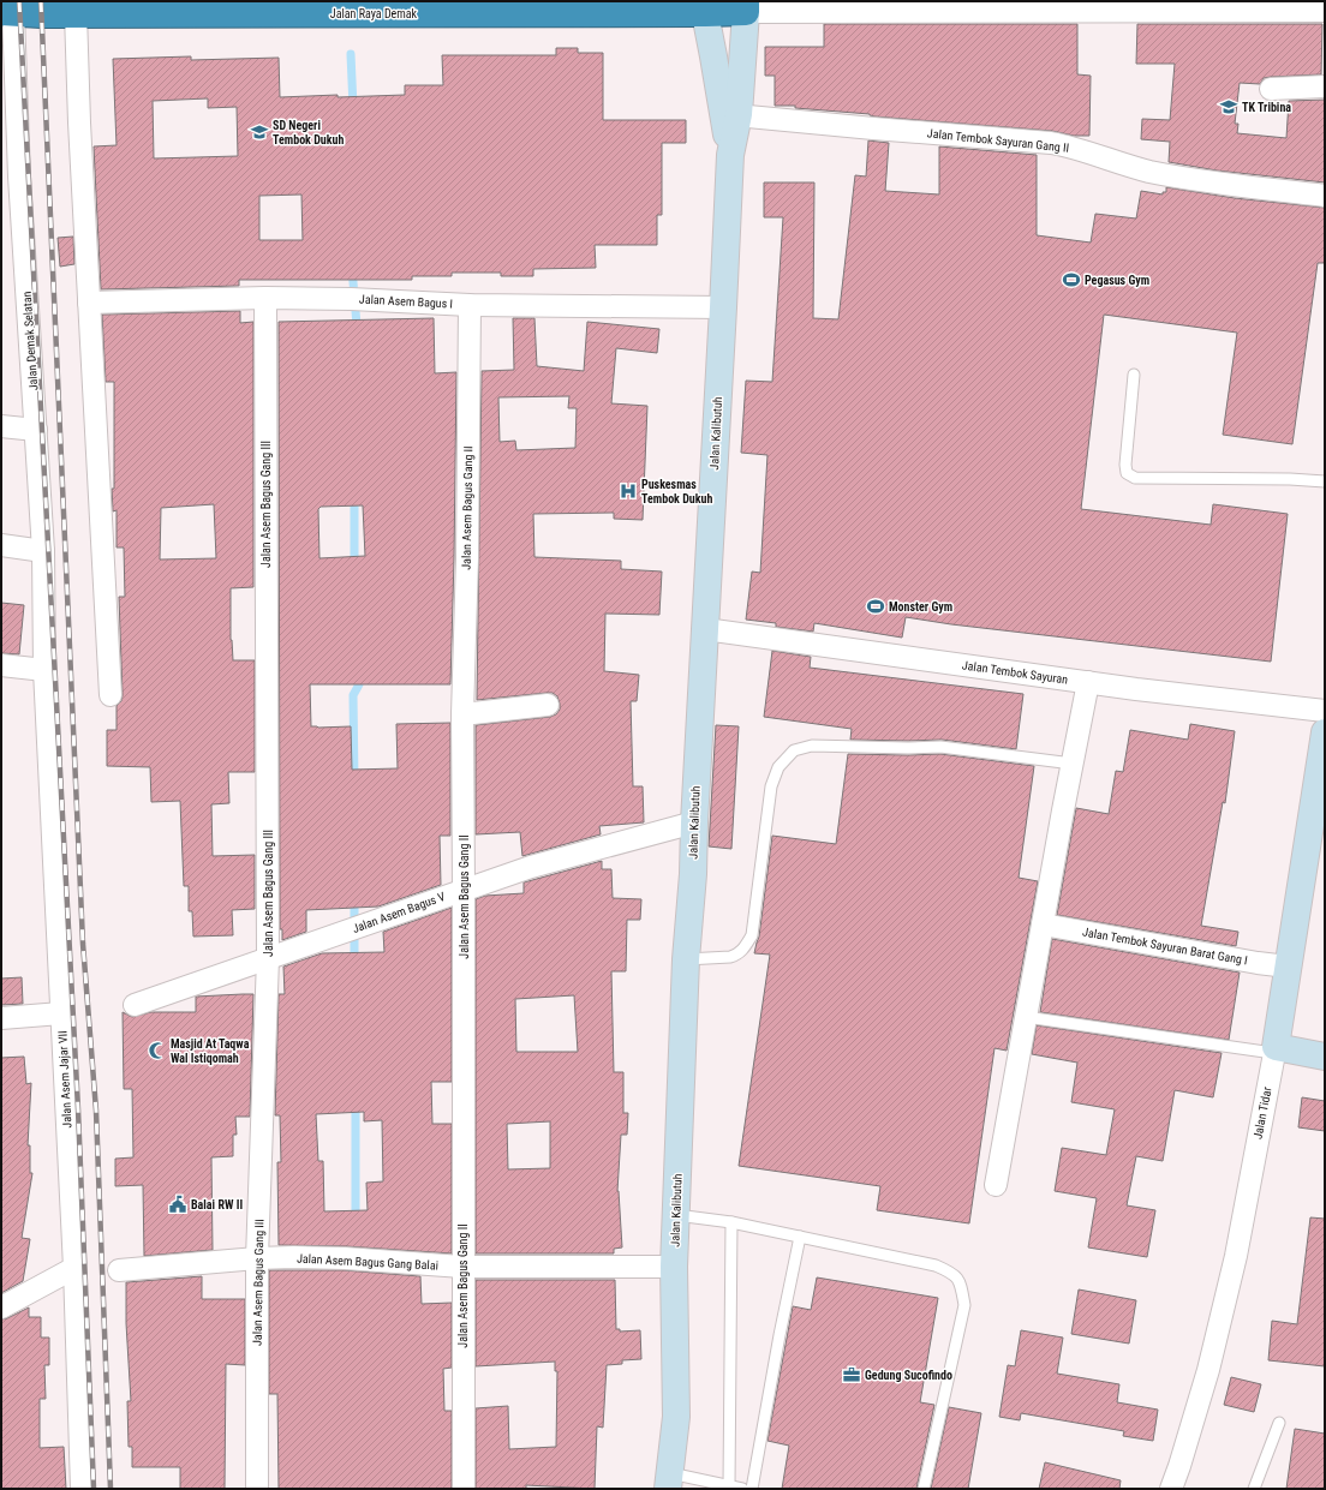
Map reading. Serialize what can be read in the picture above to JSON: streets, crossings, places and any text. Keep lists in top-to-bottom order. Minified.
{"streets":{"highway":["Jalan Raya Demak"],"street":["Jalan Tembok Sayuran Gang II","Jalan Asem Bagus I","Jalan Demak Selatan","Jalan Kalibutuh","Jalan Asem Bagus Gang III","Jalan Asem Bagus Gang II","Jalan Tembok Sayuran","Jalan Asem Bagus V","Jalan Tembok Sayuran Barat Gang I","Jalan Asem Jajar VII","Jalan Tidar","Jalan Asem Bagus Gang Balai"]},"crossings":[["Jalan Raya Demak","Jalan Demak Selatan"],["Jalan Raya Demak","Jalan Kalibutuh"],["Jalan Tembok Sayuran Gang II","Jalan Kalibutuh"],["Jalan Asem Bagus I","Jalan Kalibutuh"],["Jalan Asem Bagus I","Jalan Asem Bagus Gang III"],["Jalan Asem Bagus I","Jalan Asem Bagus Gang II"],["Jalan Demak Selatan","Jalan Asem Jajar VII"],["Jalan Kalibutuh","Jalan Tembok Sayuran"],["Jalan Kalibutuh","Jalan Asem Bagus V"],["Jalan Kalibutuh","Jalan Asem Bagus Gang Balai"],["Jalan Asem Bagus Gang III","Jalan Asem Bagus V"],["Jalan Asem Bagus Gang III","Jalan Asem Bagus Gang Balai"],["Jalan Asem Bagus Gang II","Jalan Asem Bagus V"],["Jalan Asem Bagus Gang II","Jalan Asem Bagus Gang Balai"],["Jalan Tembok Sayuran Barat Gang I","Jalan Tidar"]],"places":{"school or university":["TK Tribina","SD Negeri Tembok Dukuh"],"sports":["Pegasus Gym","Monster Gym"],"hospital":["Puskesmas Tembok Dukuh"],"mosque":["Masjid At Taqwa Wal Istiqomah"],"public building":["Balai RW II"],"office":["Gedung Sucofindo"]}}
